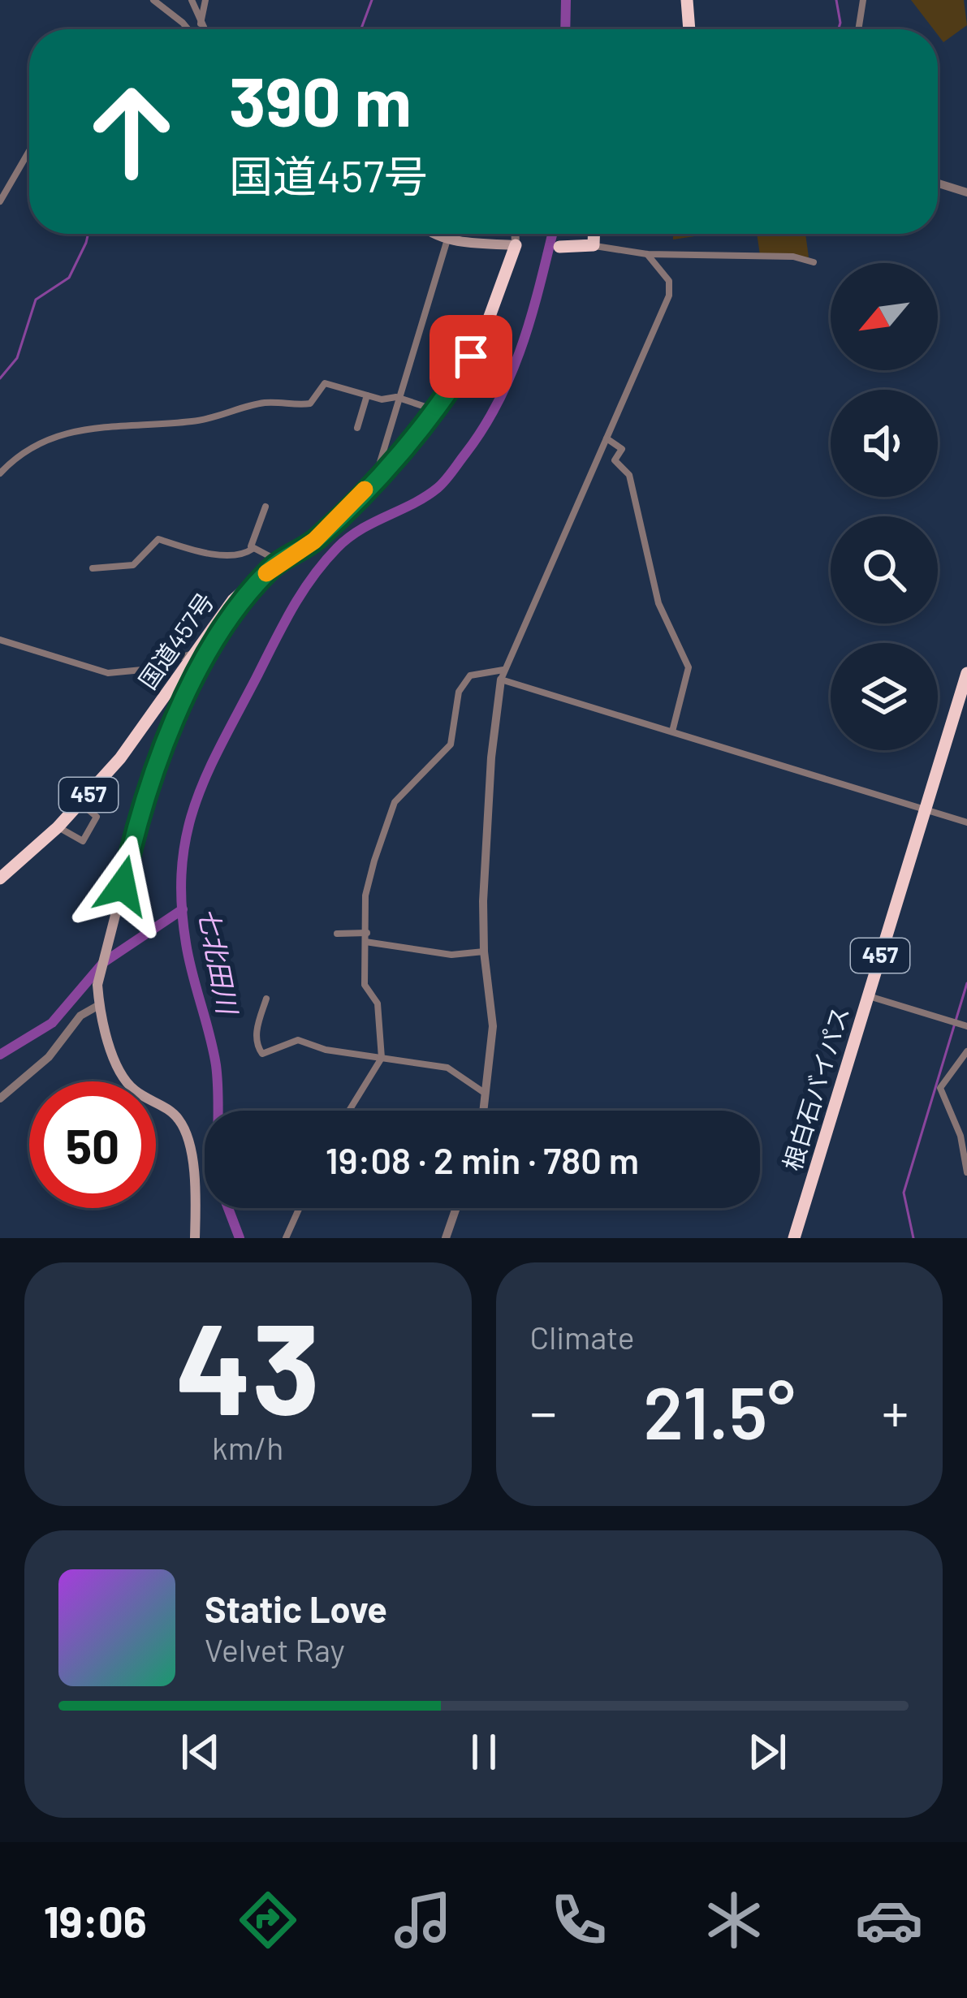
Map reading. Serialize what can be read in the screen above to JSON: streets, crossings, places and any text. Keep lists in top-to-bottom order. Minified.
{"streets":{"highway":["国道457号","457","根白石バイパス"]},"water":["七北田川"],"north":"bottom left","page":{"turn":["390 m","国道457号"],"limit":"50","trip":"19:08 · 2 min · 780 m","tile":[["43","km/h"],"Climate"],"heat":["−","21.5°","+"],"song":["Static Love","Velvet Ray"],"tabs":"19:06"}}
